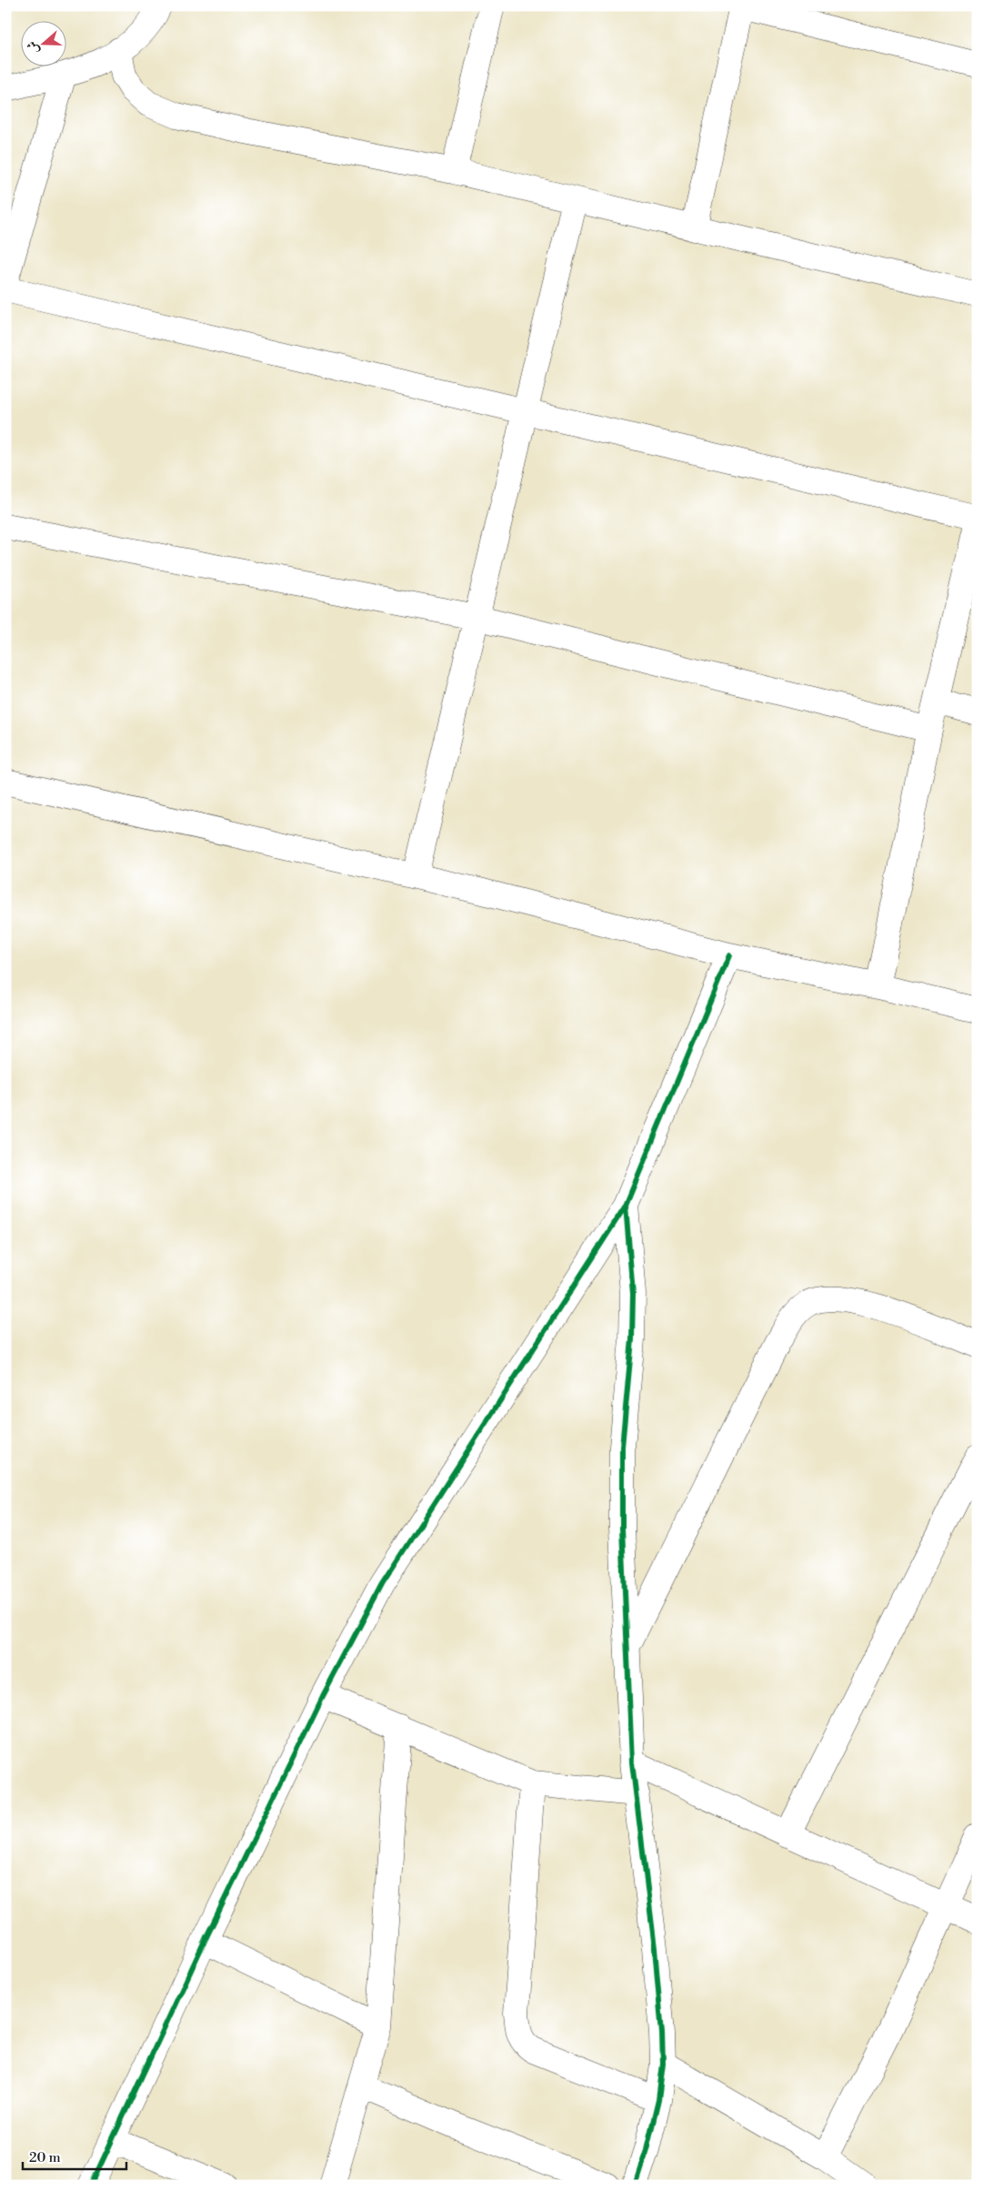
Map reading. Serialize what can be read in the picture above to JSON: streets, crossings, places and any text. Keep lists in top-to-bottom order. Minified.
{"scale_bar":"20 m","north":"left"}
